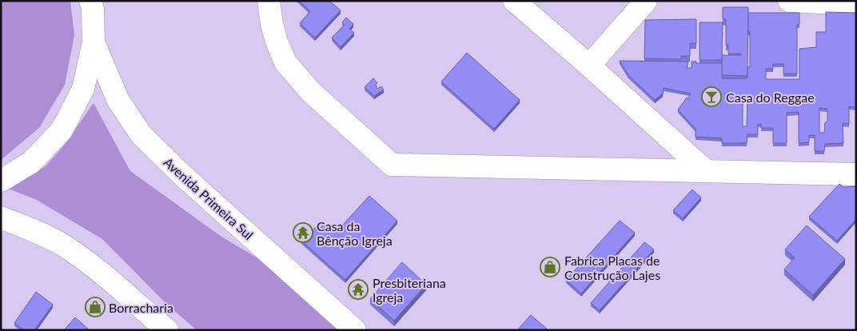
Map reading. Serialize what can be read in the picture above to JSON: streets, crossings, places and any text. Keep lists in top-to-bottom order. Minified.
{"streets":{"street":["Avenida Primeira Sul"]},"places":{"bar":["Casa do Reggae"],"temple":["Casa da Bênção Igreja","Presbiteriana Igreja"],"shop":["Fabrica Placas de Construção Lajes","Borracharia"]}}
